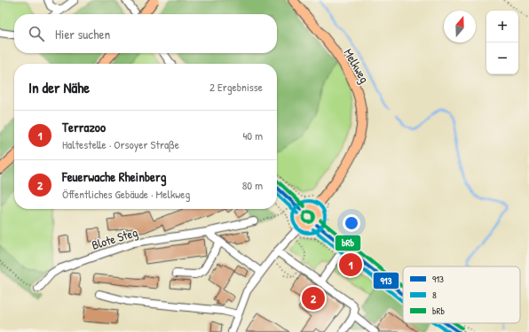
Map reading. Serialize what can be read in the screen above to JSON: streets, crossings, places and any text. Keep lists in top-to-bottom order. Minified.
{"streets":{"main road":["Melkweg"],"street":["Blote Steg"]},"lines":["transit line bRb","transit line 913","transit line 8"],"legend":["913","8","bRb"],"north":"top","page":{"map_buttons":["+","−"],"search":"Hier suchen","heading":["In der Nähe","2 Ergebnisse"],"list":[{"mark":"1","name":"Terrazoo","note":"Haltestelle · Orsoyer Straße","value":"40 m"},{"mark":"2","name":"Feuerwache Rheinberg","note":"Öffentliches Gebäude · Melkweg","value":"80 m"}],"pins":["1","2"]}}
